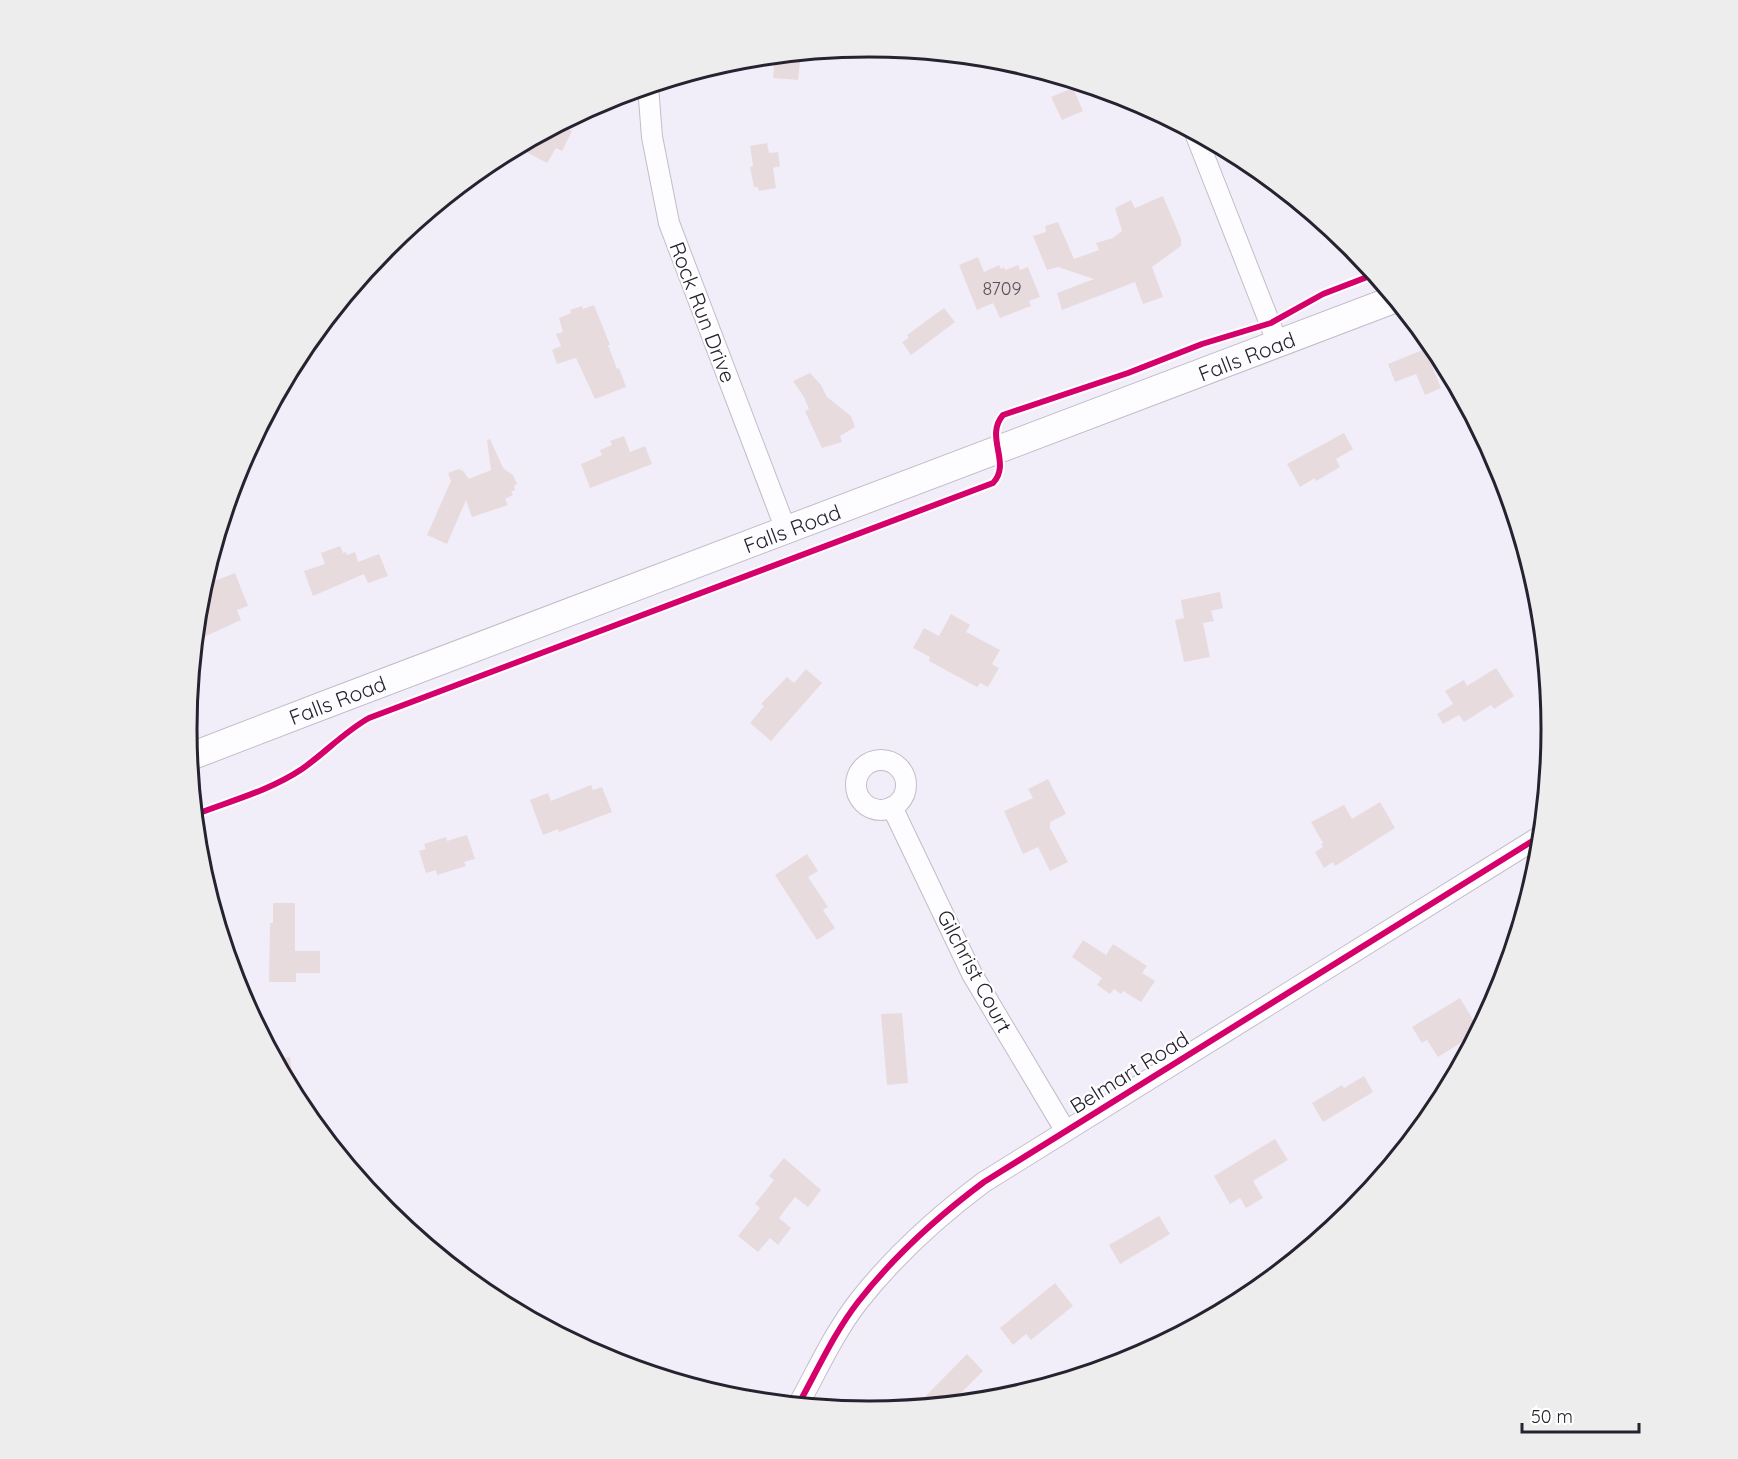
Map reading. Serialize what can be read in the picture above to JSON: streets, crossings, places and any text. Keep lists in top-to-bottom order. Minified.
{"streets":{"main road":["Falls Road"],"street":["Rock Run Drive","Gilchrist Court","Belmart Road"]},"crossings":[["Rock Run Drive","Falls Road"],["Gilchrist Court","Belmart Road"]],"house_numbers":["8709"],"scale_bar":"50 m"}
